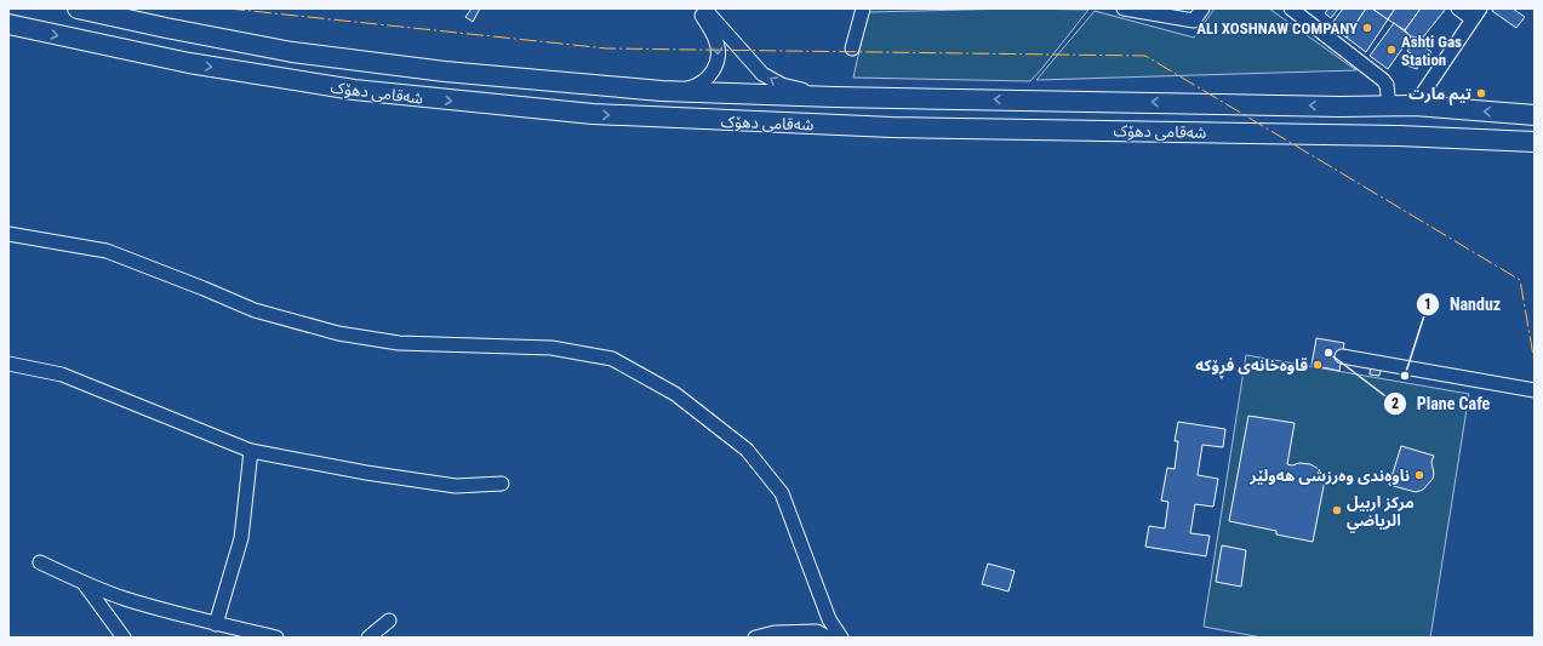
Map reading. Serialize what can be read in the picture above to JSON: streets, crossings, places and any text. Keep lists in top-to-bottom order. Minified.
{"streets":{"highway":["شەقامی دهۆک"]},"places":["ALI XOSHNAW COMPANY","Ashti Gas Station","تيم مارت","Plane Cafe","قاوەخانەی فڕۆکە","Nanduz","ناوەندی وەرزشی هەولێر","مركز اربيل الرياضي"]}
